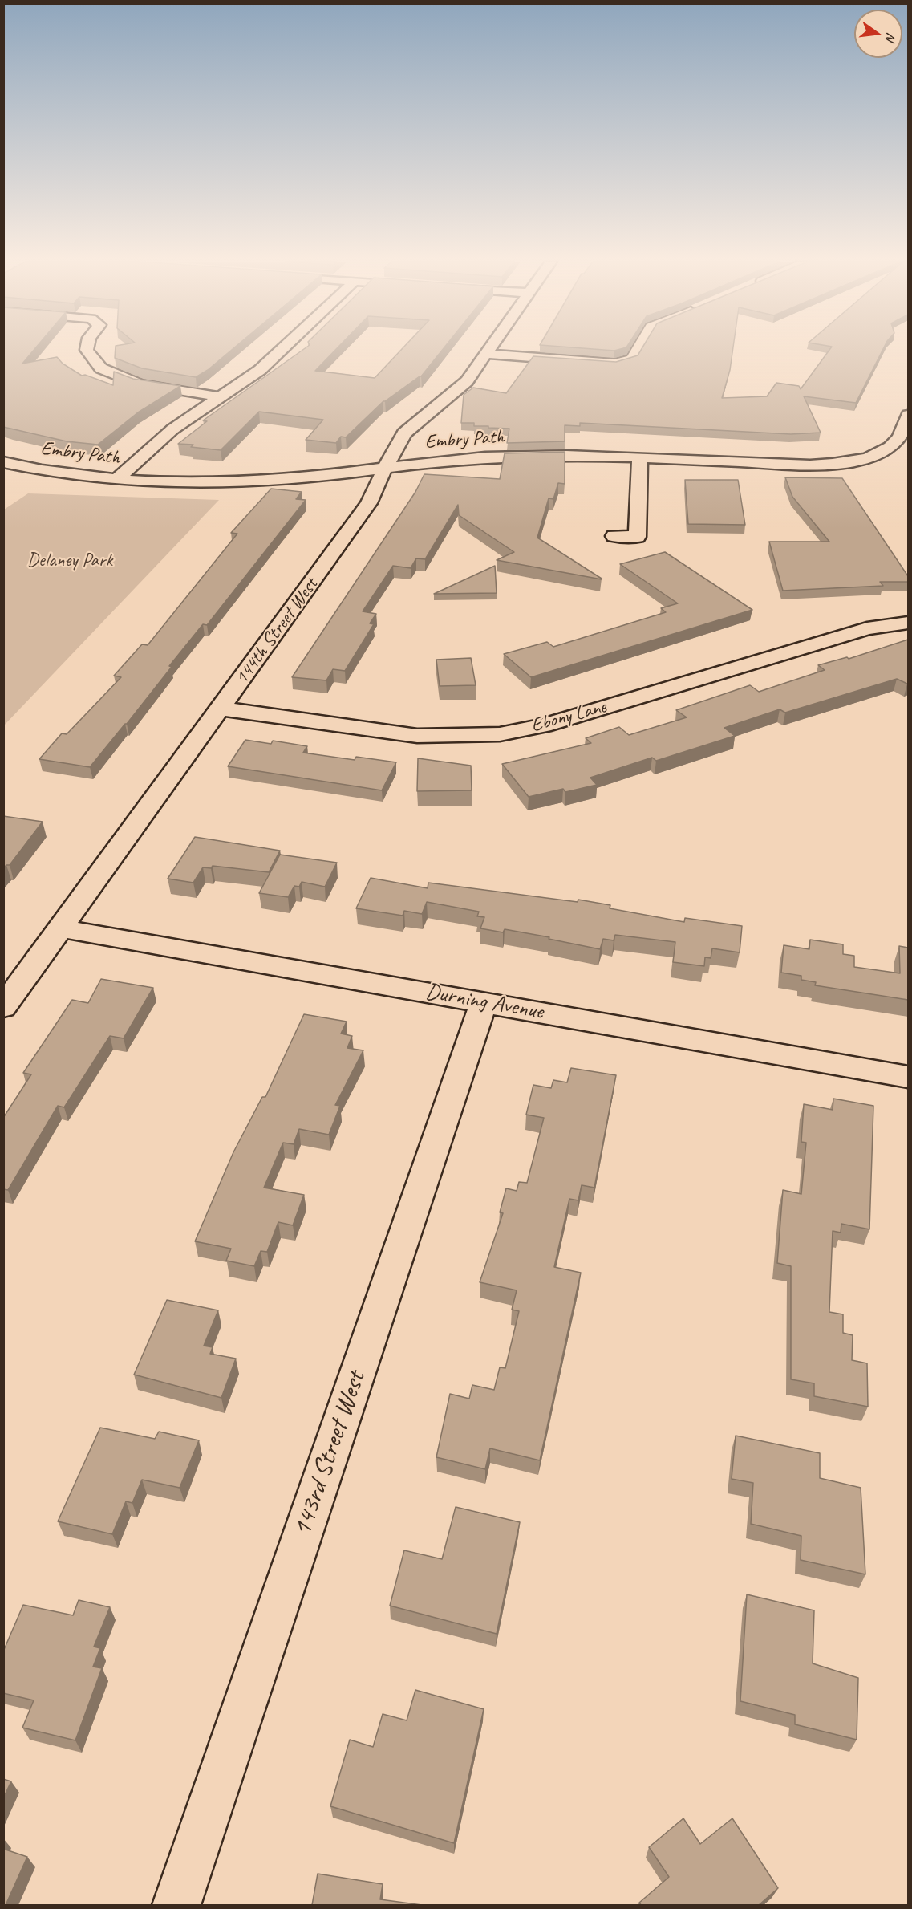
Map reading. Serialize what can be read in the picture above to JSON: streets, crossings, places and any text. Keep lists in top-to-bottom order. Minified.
{"streets":{"street":["Embry Path","144th Street West","Ebony Lane","Durning Avenue","143rd Street West"]},"crossings":[["Embry Path","144th Street West"],["144th Street West","Ebony Lane"],["144th Street West","Durning Avenue"],["Durning Avenue","143rd Street West"]],"parks":["Delaney Park"],"north":"right"}
